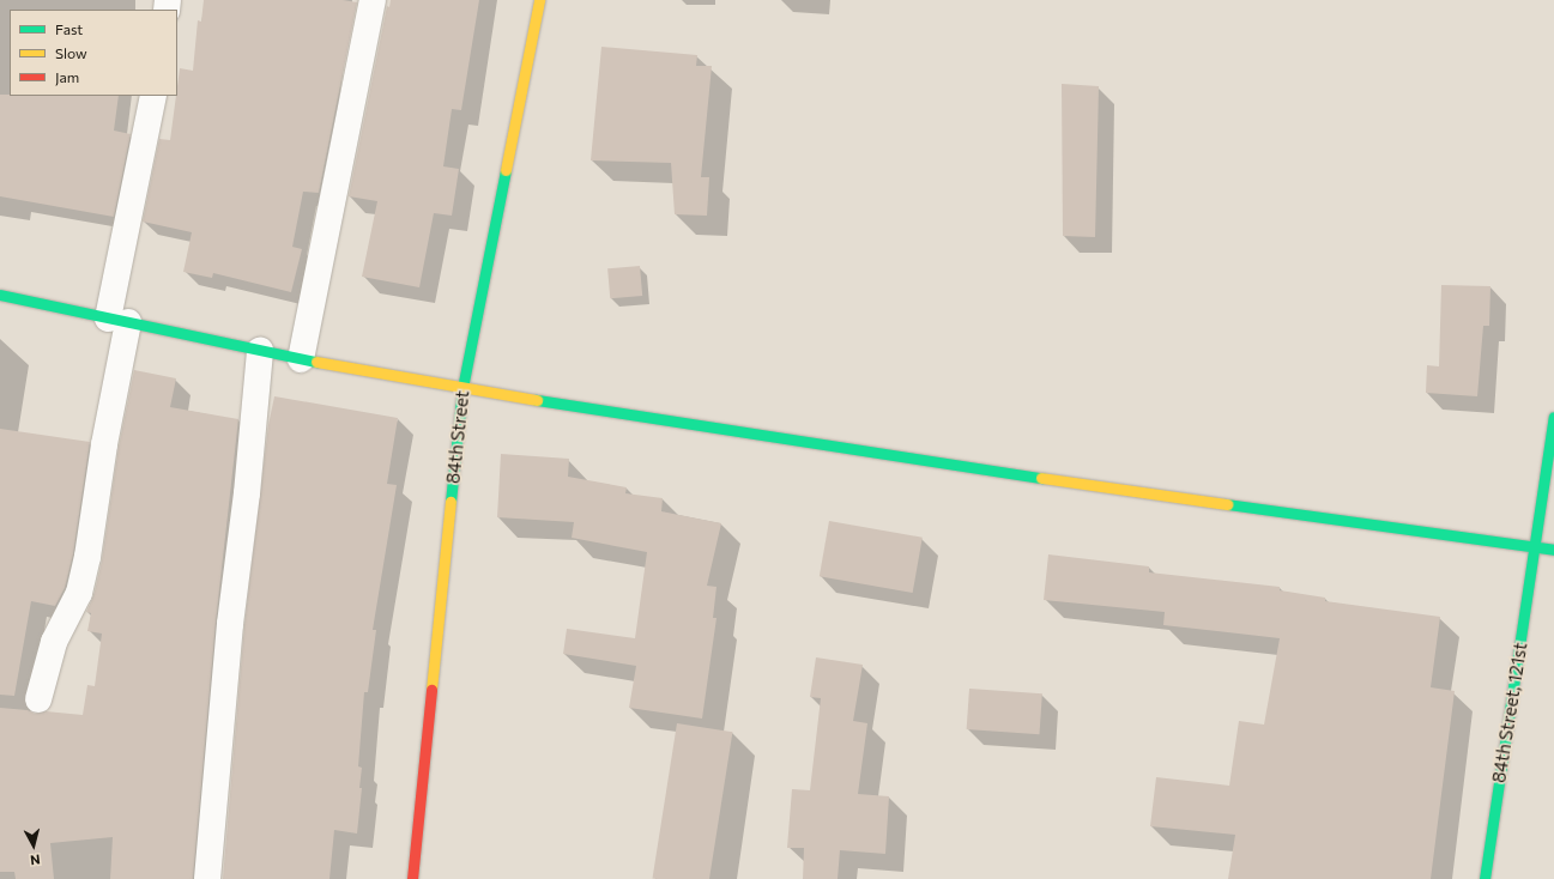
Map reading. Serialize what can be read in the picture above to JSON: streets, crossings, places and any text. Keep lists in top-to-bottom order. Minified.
{"streets":{"street":["84th Street","84th Street, 121st"]},"legend":["Fast","Slow","Jam"],"north":"bottom"}
